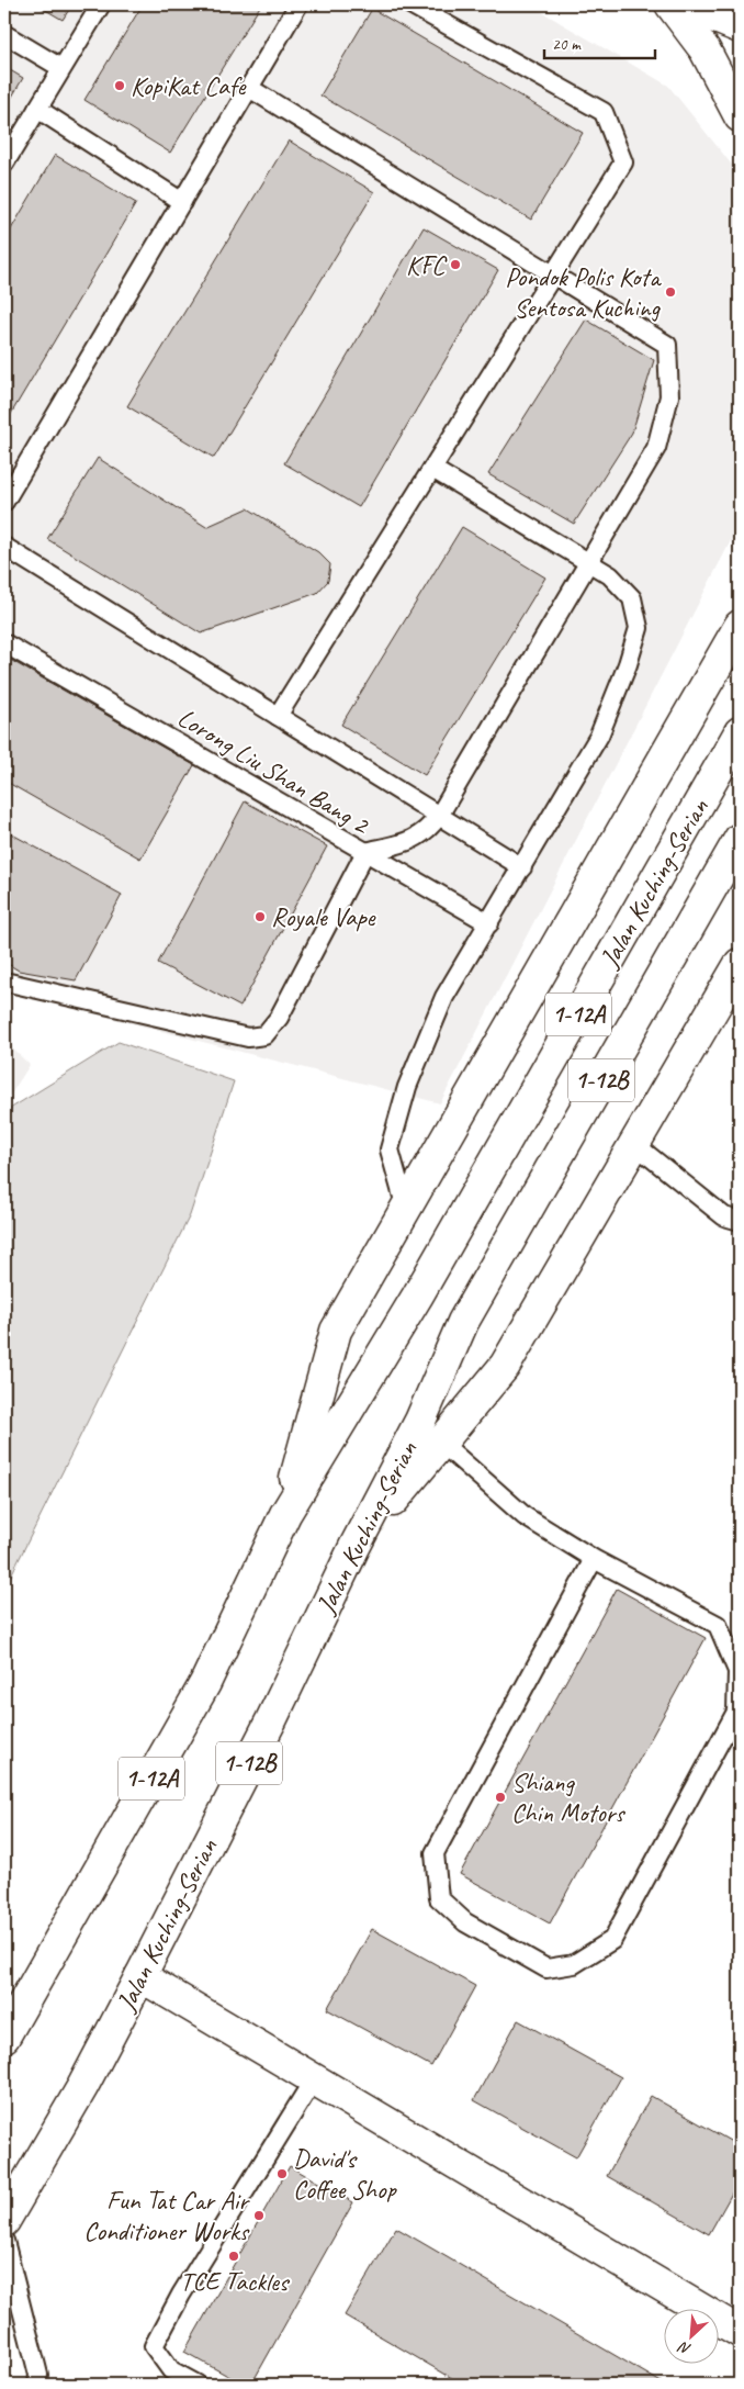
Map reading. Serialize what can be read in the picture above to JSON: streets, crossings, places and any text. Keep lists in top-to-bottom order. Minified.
{"streets":{"main road":["Jalan Kuching-Serian","1-12A","1-12B"],"lane":["Lorong Liu Shan Bang 2"]},"places":["KopiKat Cafe","KFC","Pondok Polis Kota Sentosa Kuching","Royale Vape","Shiang Chin Motors","David's Coffee Shop","Fun Tat Car Air Conditioner Works","TCE Tackles"],"scale_bar":"20 m","north":"bottom left"}
